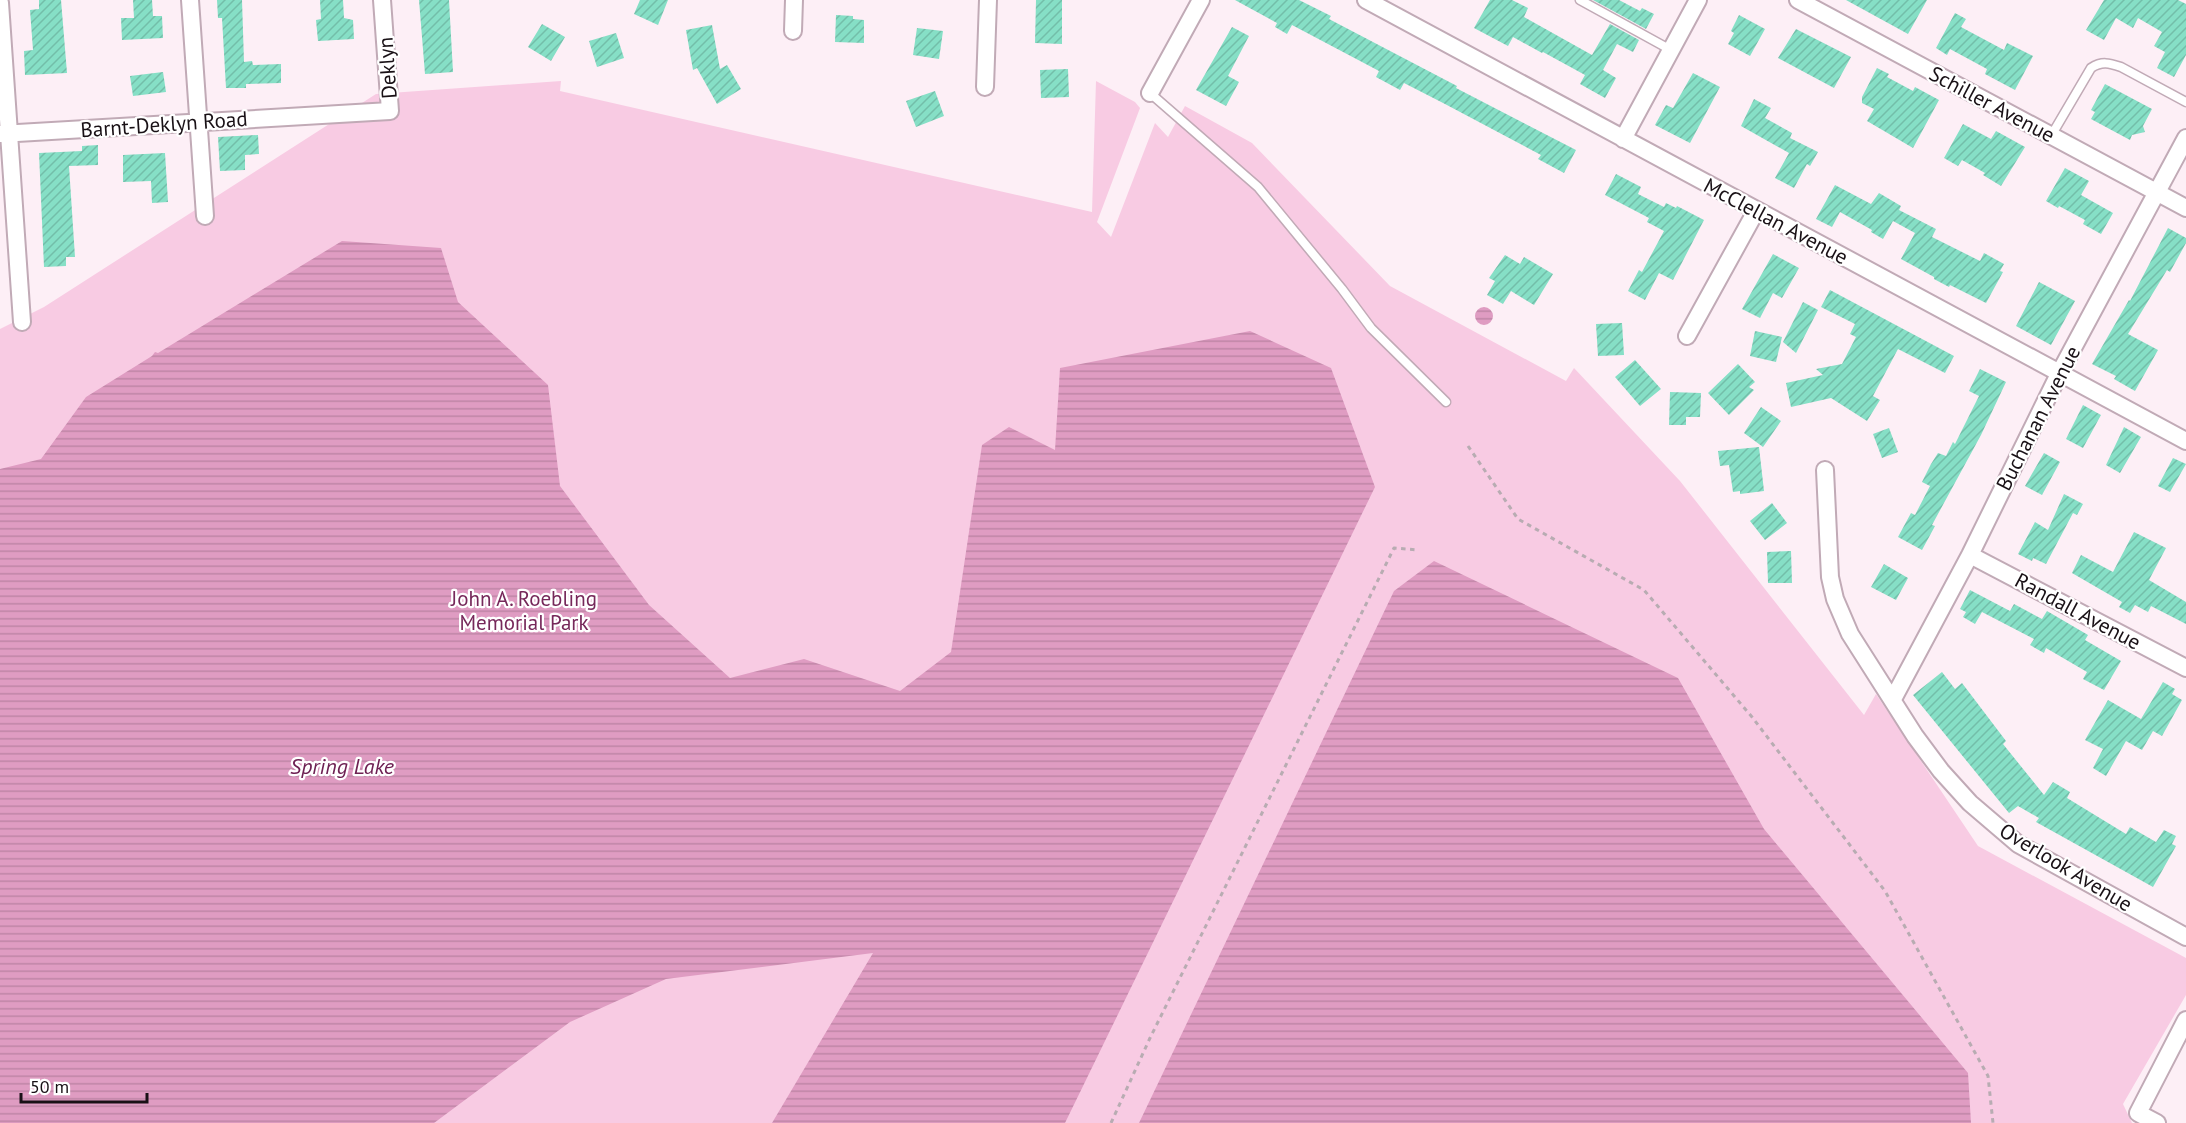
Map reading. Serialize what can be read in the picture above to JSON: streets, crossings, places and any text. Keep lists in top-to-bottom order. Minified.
{"streets":{"street":["Deklyn","Schiller Avenue","Barnt-Deklyn Road","McClellan Avenue","Buchanan Avenue","Randall Avenue","Overlook Avenue"]},"crossings":[["Deklyn","Barnt-Deklyn Road"],["Schiller Avenue","Buchanan Avenue"],["McClellan Avenue","Buchanan Avenue"],["Buchanan Avenue","Randall Avenue"],["Buchanan Avenue","Overlook Avenue"]],"water":["Spring Lake"],"parks":["John A. Roebling Memorial Park"],"scale_bar":"50 m"}
